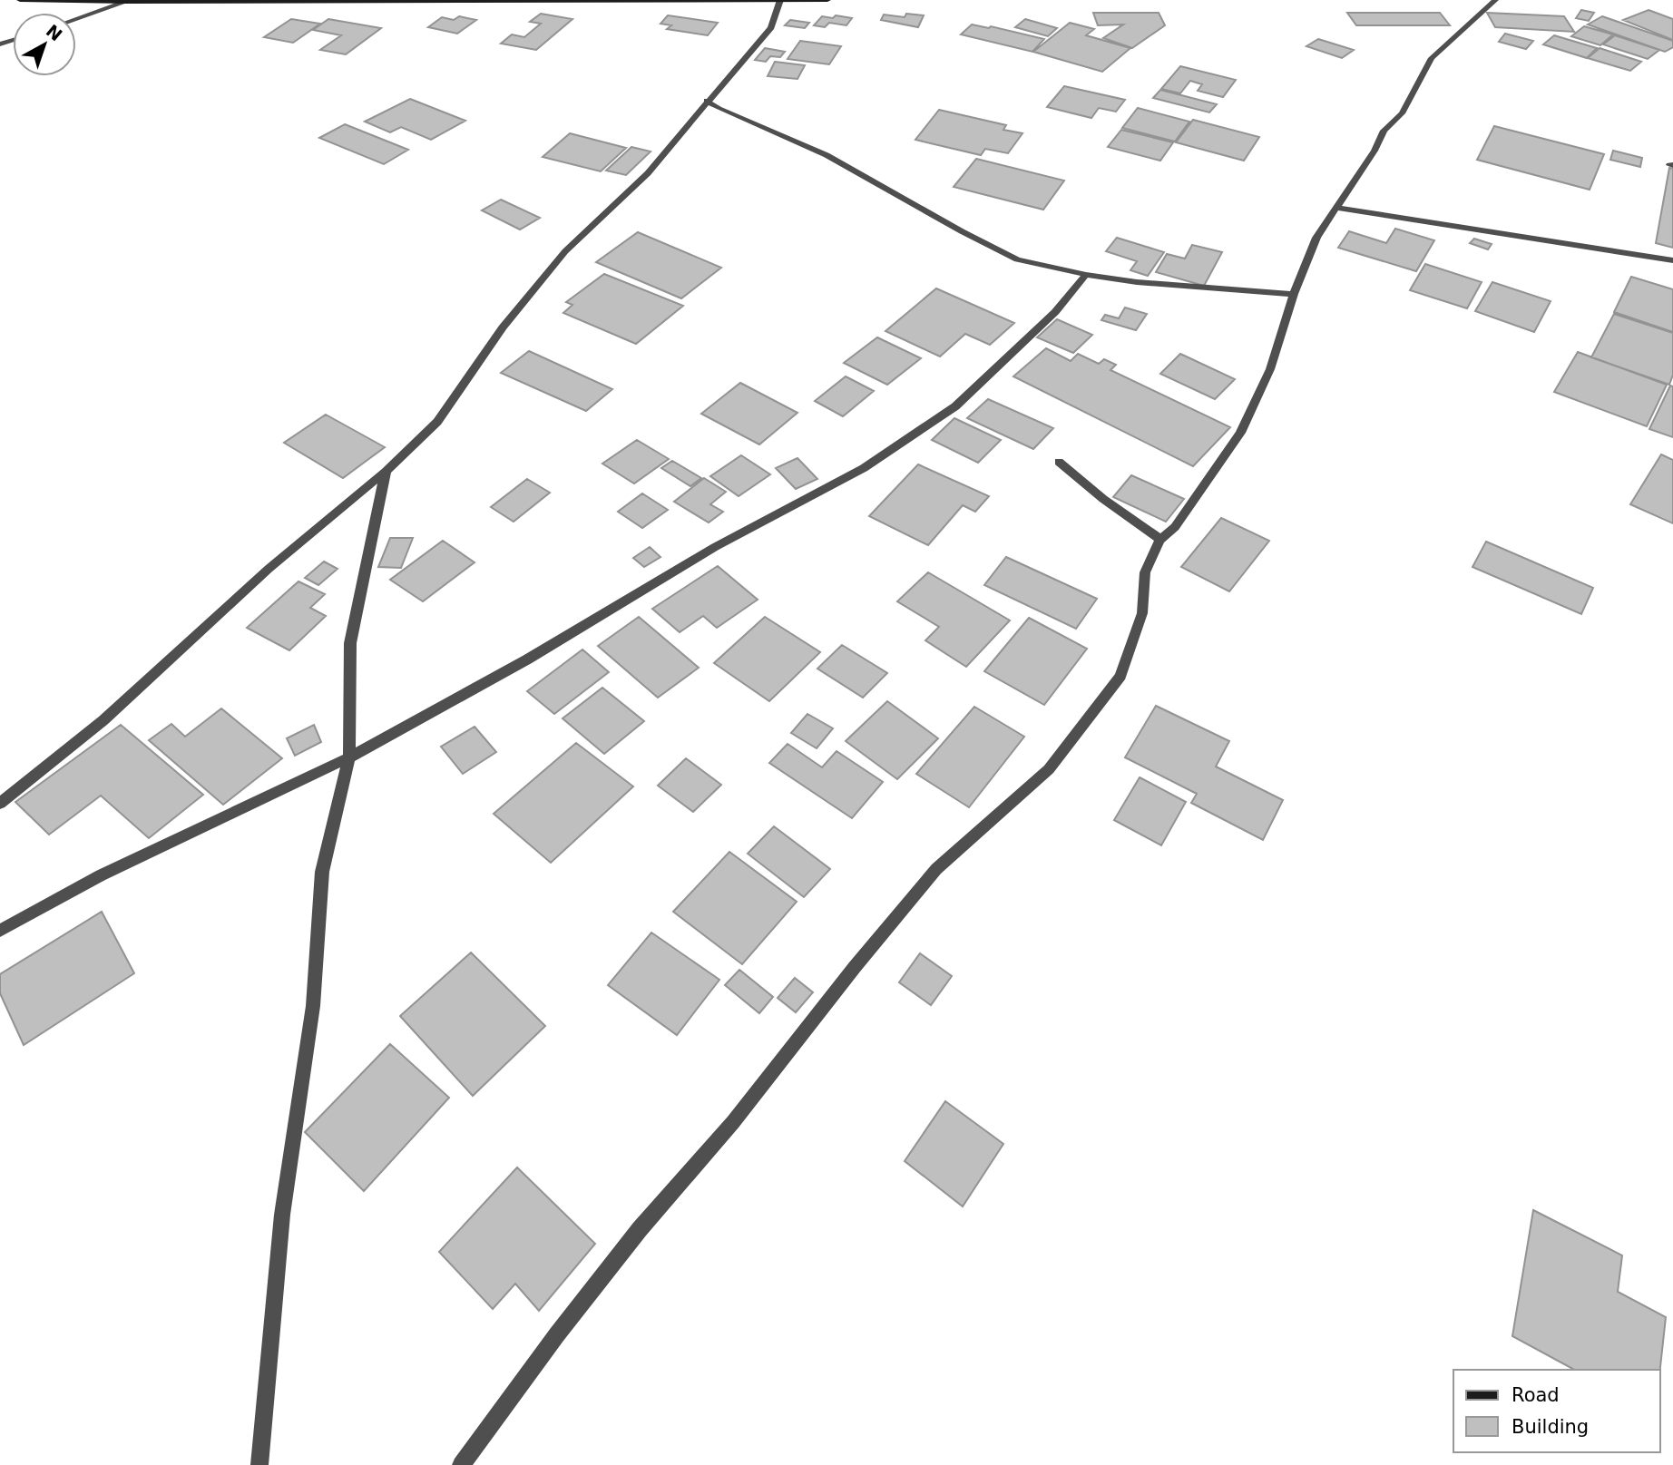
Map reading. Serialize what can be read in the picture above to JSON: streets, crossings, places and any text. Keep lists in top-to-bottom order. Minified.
{"legend":["Road","Building"],"north":"top right"}
